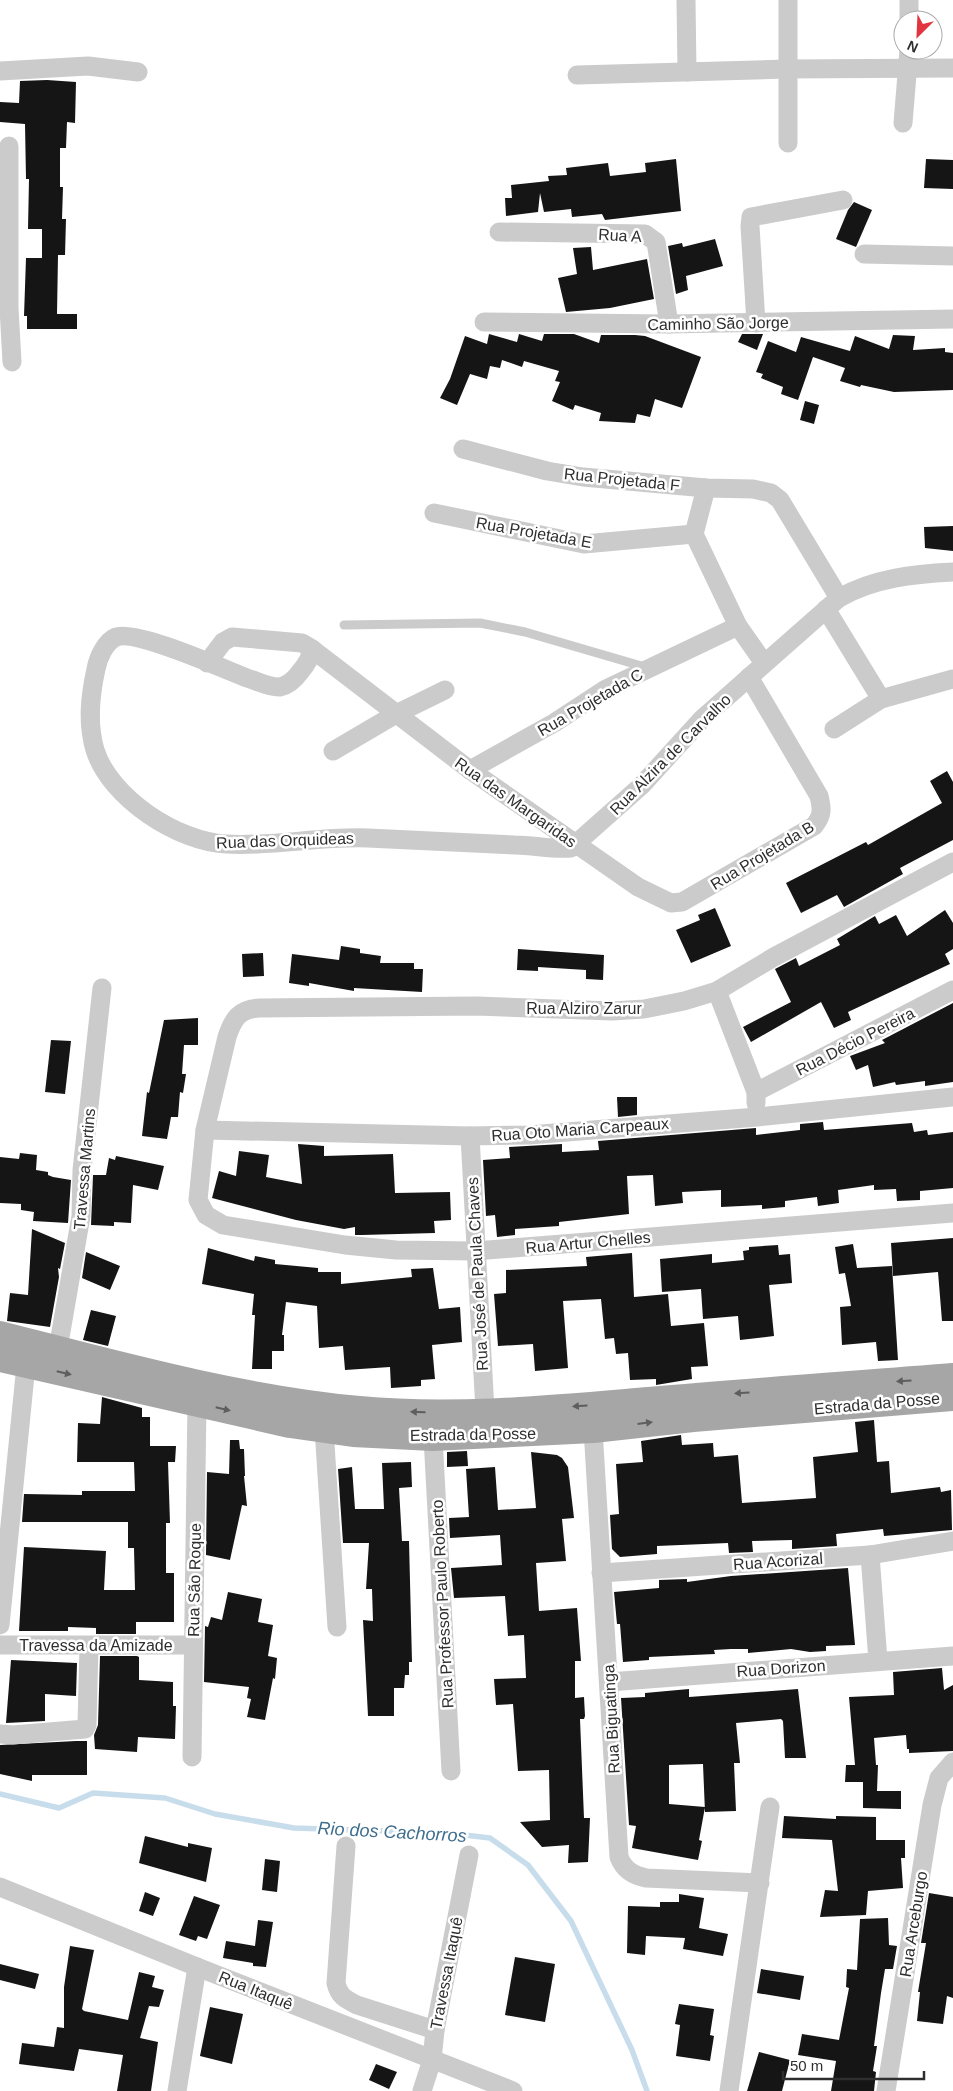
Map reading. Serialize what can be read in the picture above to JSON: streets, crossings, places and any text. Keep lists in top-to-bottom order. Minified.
{"streets":{"main road":["Estrada da Posse"],"street":["Rua A","Caminho São Jorge","Rua Projetada F","Rua Projetada E","Rua Projetada C","Rua Alzira de Carvalho","Rua das Margaridas","Rua das Orquideas","Rua Projetada B","Rua Alziro Zarur","Rua Décio Pereira","Rua Oto Maria Carpeaux","Travessa Martins","Rua Artur Chelles","Rua José de Paula Chaves","Rua Acorizal","Rua São Roque","Rua Professor Paulo Roberto","Travessa da Amizade","Rua Dorizon","Rua Biguatinga","Rua Arceburgo","Travessa Itaquê","Rua Itaquê"]},"crossings":[["Rua A","Caminho São Jorge"],["Rua Projetada F","Rua Alzira de Carvalho"],["Rua Projetada C","Rua das Margaridas"],["Rua Alzira de Carvalho","Rua das Margaridas"],["Rua Alzira de Carvalho","Rua das Orquideas"],["Rua Alzira de Carvalho","Rua Projetada B"],["Rua das Margaridas","Rua das Orquideas"],["Rua das Margaridas","Rua Projetada B"],["Rua Alziro Zarur","Rua Oto Maria Carpeaux"],["Rua Alziro Zarur","Rua Artur Chelles"],["Rua Oto Maria Carpeaux","Rua Artur Chelles"],["Rua Oto Maria Carpeaux","Rua José de Paula Chaves"],["Travessa Martins","Estrada da Posse"],["Rua Artur Chelles","Rua José de Paula Chaves"],["Rua José de Paula Chaves","Estrada da Posse"],["Estrada da Posse","Rua São Roque"],["Estrada da Posse","Rua Professor Paulo Roberto"],["Estrada da Posse","Rua Biguatinga"],["Rua Acorizal","Rua Biguatinga"],["Rua São Roque","Travessa da Amizade"],["Rua Dorizon","Rua Biguatinga"],["Travessa Itaquê","Rua Itaquê"]],"water":["Rio dos Cachorros"],"scale_bar":"50 m","north":"bottom left"}
